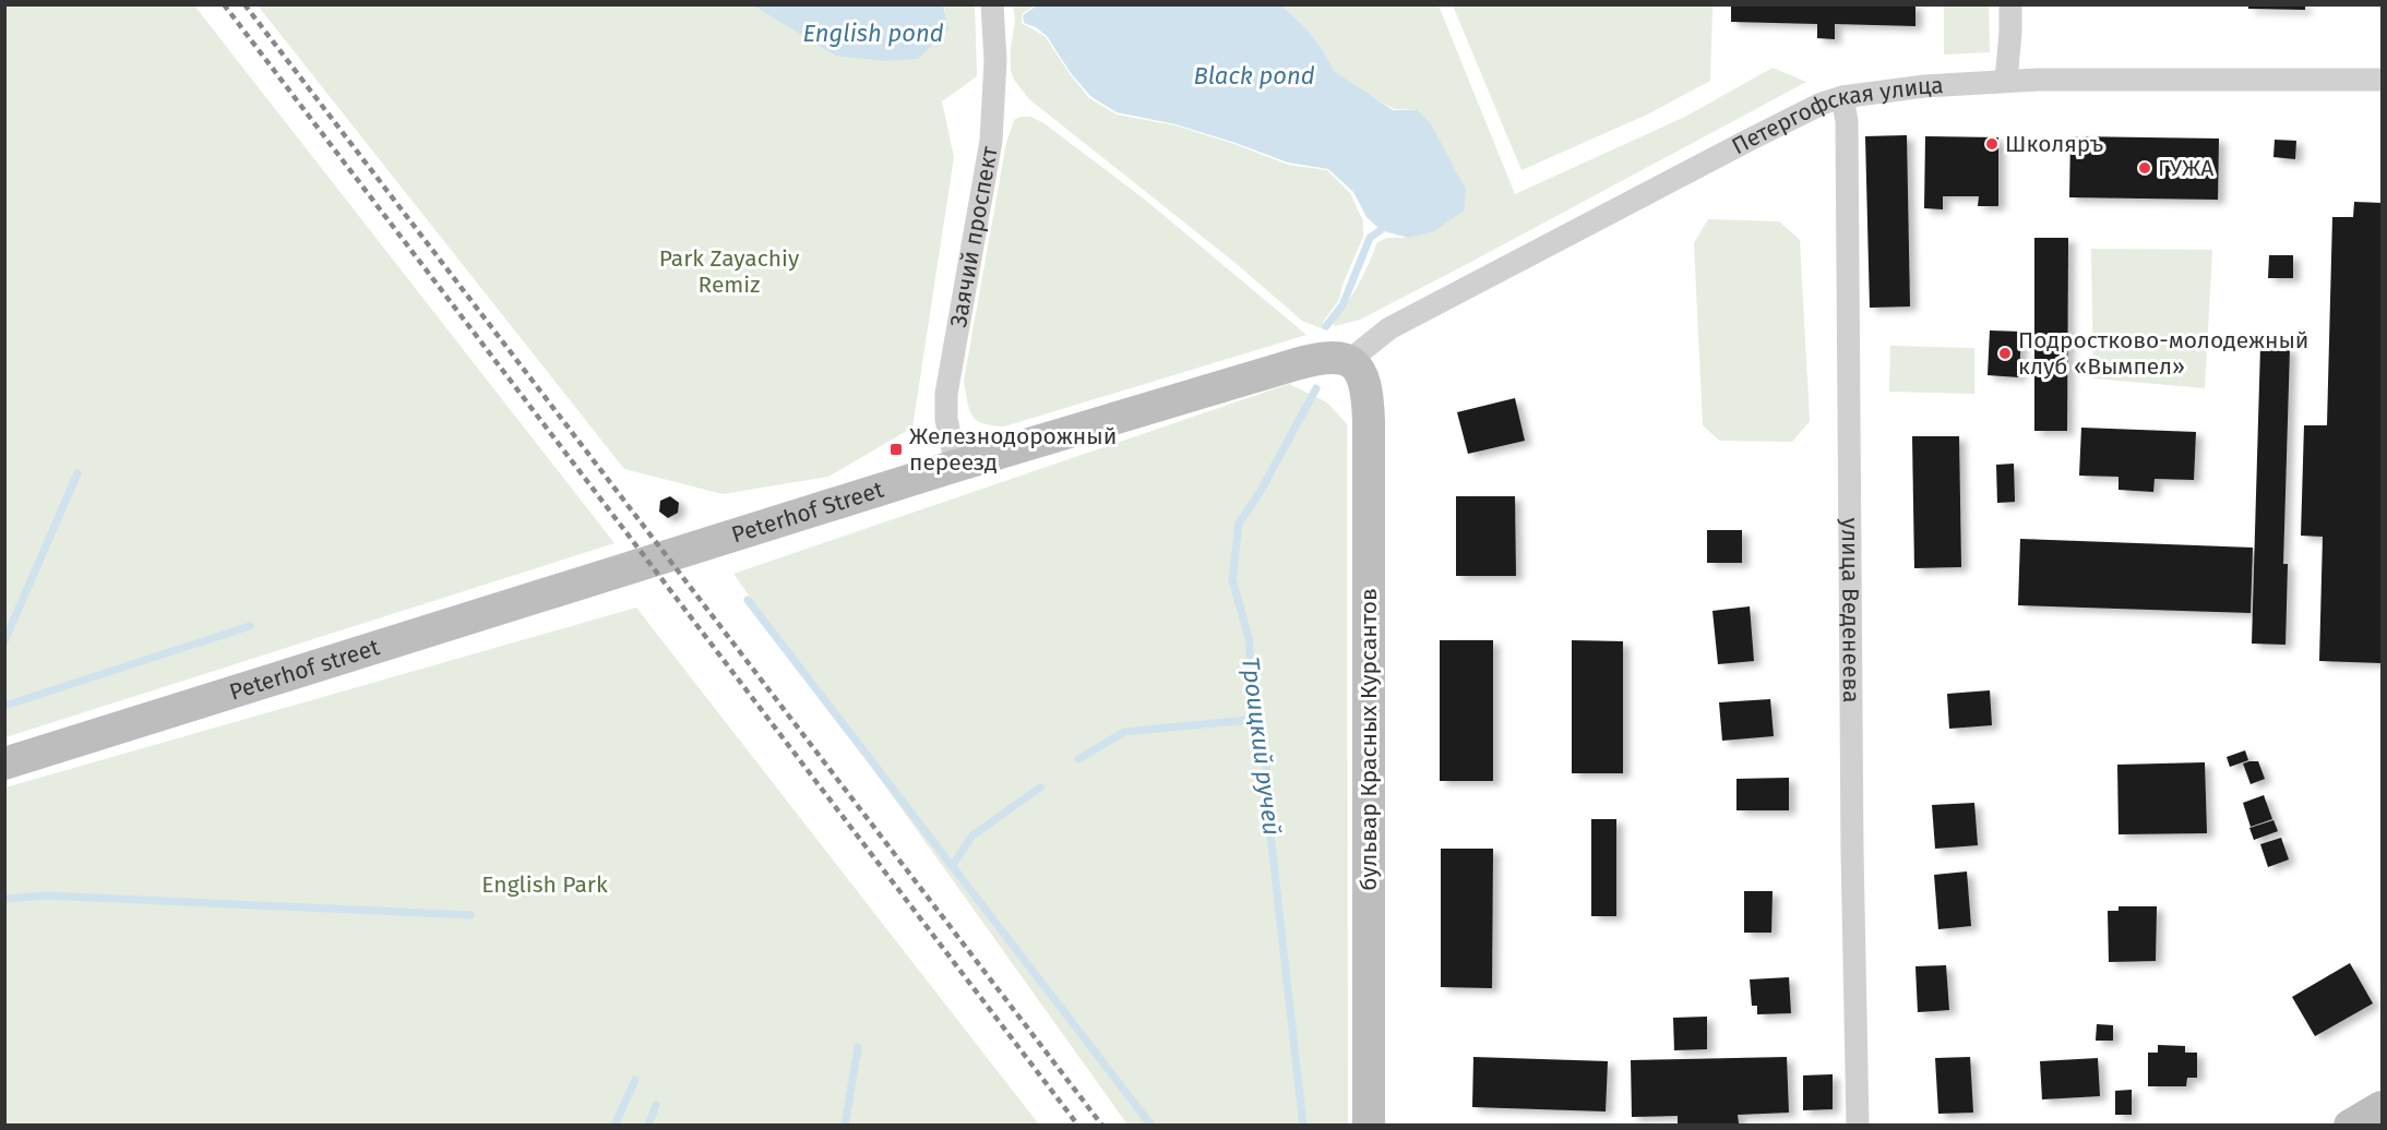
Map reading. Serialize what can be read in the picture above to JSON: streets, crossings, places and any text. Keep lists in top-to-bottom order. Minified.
{"streets":{"main road":["Peterhof street","бульвар Красных Курсантов"],"street":["Петергофская улица","Заячий проспект","улица Веденеева"]},"crossings":[["Петергофская улица","улица Веденеева"],["Петергофская улица","бульвар Красных Курсантов"],["Заячий проспект","Peterhof street"]],"water":["English pond","Black pond","Троицкий ручей"],"parks":["Park Zayachiy Remiz","English Park"],"places":{"other":["Школяръ","ГУЖА","Подростково-молодежный клуб «Вымпел»"],"transit":["Железнодорожный переезд"]}}
